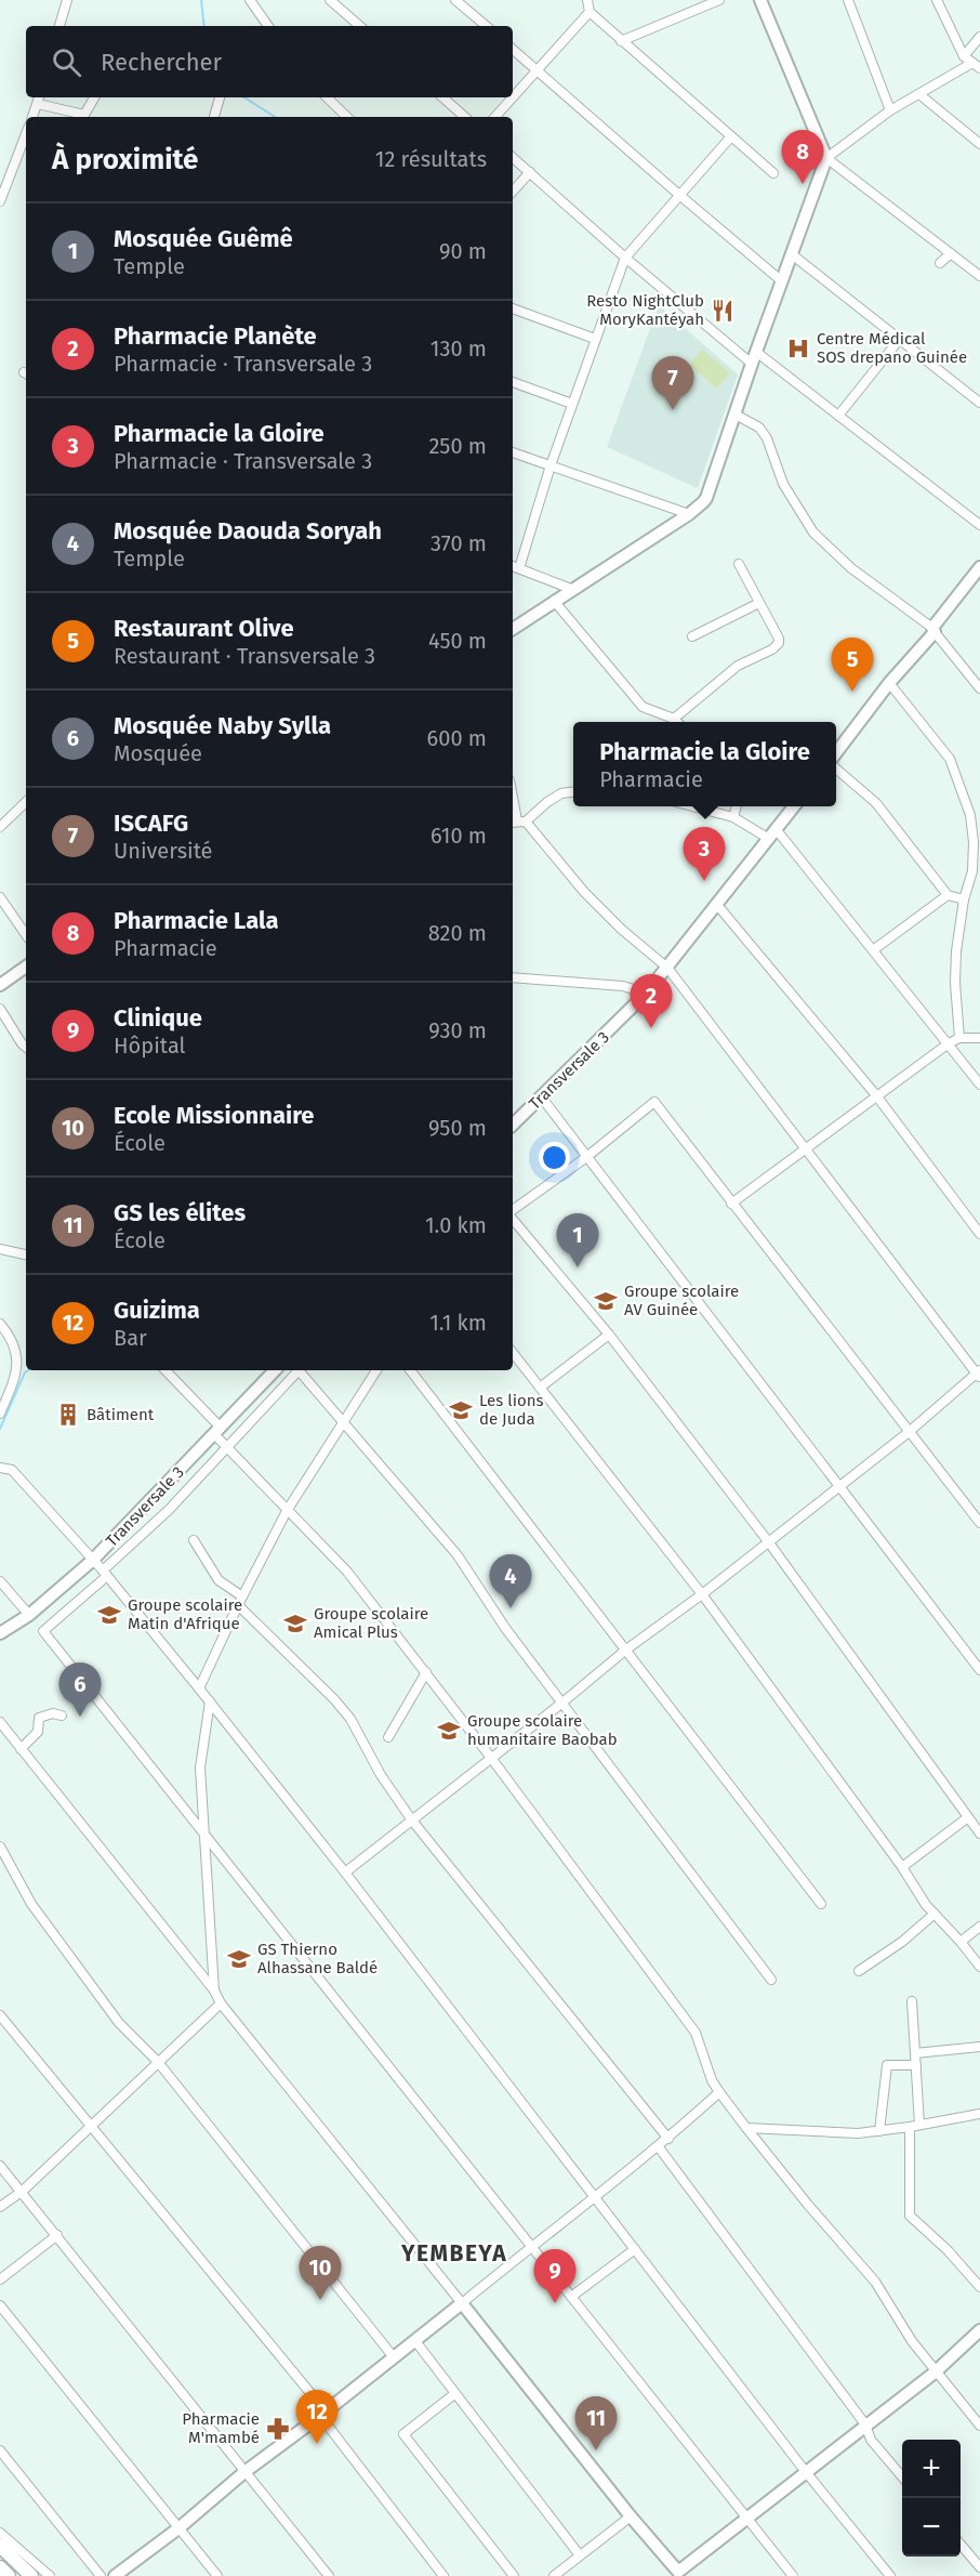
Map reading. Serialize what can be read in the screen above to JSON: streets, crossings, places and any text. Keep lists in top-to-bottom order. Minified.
{"streets":{"street":["Transversale 3"]},"districts":["YEMBEYA"],"places":{"restaurant":["Resto NightClub MoryKantéyah"],"hospital":["Centre Médical SOS drepano Guinée"],"school or university":["Groupe scolaire AV Guinée","Les lions de Juda","Groupe scolaire Matin d'Afrique","Groupe scolaire Amical Plus","Groupe scolaire humanitaire Baobab","GS Thierno Alhassane Baldé"],"building":["Bâtiment"],"pharmacy":["Pharmacie M'mambé"]},"page":{"search":"Rechercher","heading":["À proximité","12 résultats"],"pins":["8","7","5","3","2","1","4","6","10","9","12","11"],"list":[{"mark":"1","name":"Mosquée Guêmê","note":"Temple","value":"90 m"},{"mark":"2","name":"Pharmacie Planète","note":"Pharmacie · Transversale 3","value":"130 m"},{"mark":"3","name":"Pharmacie la Gloire","note":"Pharmacie · Transversale 3","value":"250 m"},{"mark":"4","name":"Mosquée Daouda Soryah","note":"Temple","value":"370 m"},{"mark":"5","name":"Restaurant Olive","note":"Restaurant · Transversale 3","value":"450 m"},{"mark":"6","name":"Mosquée Naby Sylla","note":"Mosquée","value":"600 m"},{"mark":"7","name":"ISCAFG","note":"Université","value":"610 m"},{"mark":"8","name":"Pharmacie Lala","note":"Pharmacie","value":"820 m"},{"mark":"9","name":"Clinique","note":"Hôpital","value":"930 m"},{"mark":"10","name":"Ecole Missionnaire","note":"École","value":"950 m"},{"mark":"11","name":"GS les élites","note":"École","value":"1.0 km"},{"mark":"12","name":"Guizima","note":"Bar","value":"1.1 km"}],"popup":["Pharmacie la Gloire","Pharmacie"],"map_buttons":["+","−"]}}
